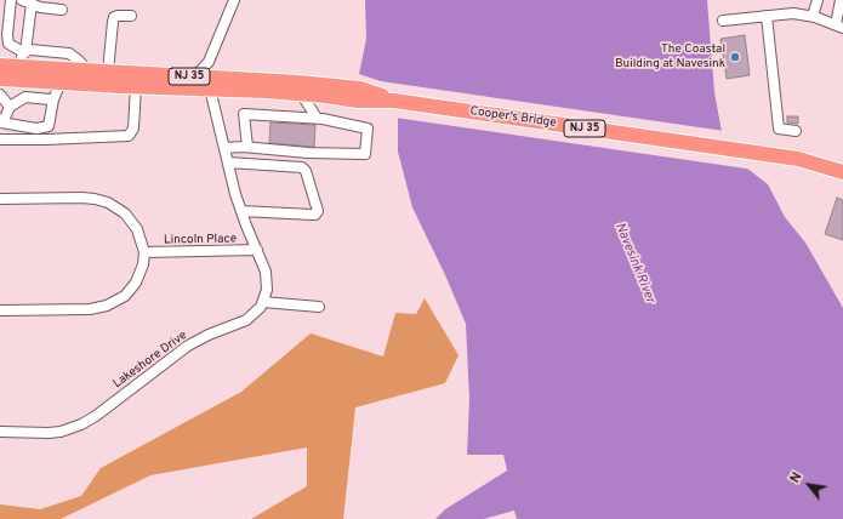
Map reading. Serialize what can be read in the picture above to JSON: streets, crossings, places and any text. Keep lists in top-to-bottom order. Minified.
{"streets":{"highway":["NJ 35","Cooper's Bridge"],"street":["Lincoln Place","Lakeshore Drive"]},"crossings":[["NJ 35","Cooper's Bridge"]],"water":["Navesink River"],"places":["The Coastal Building at Navesink"],"north":"top left"}
